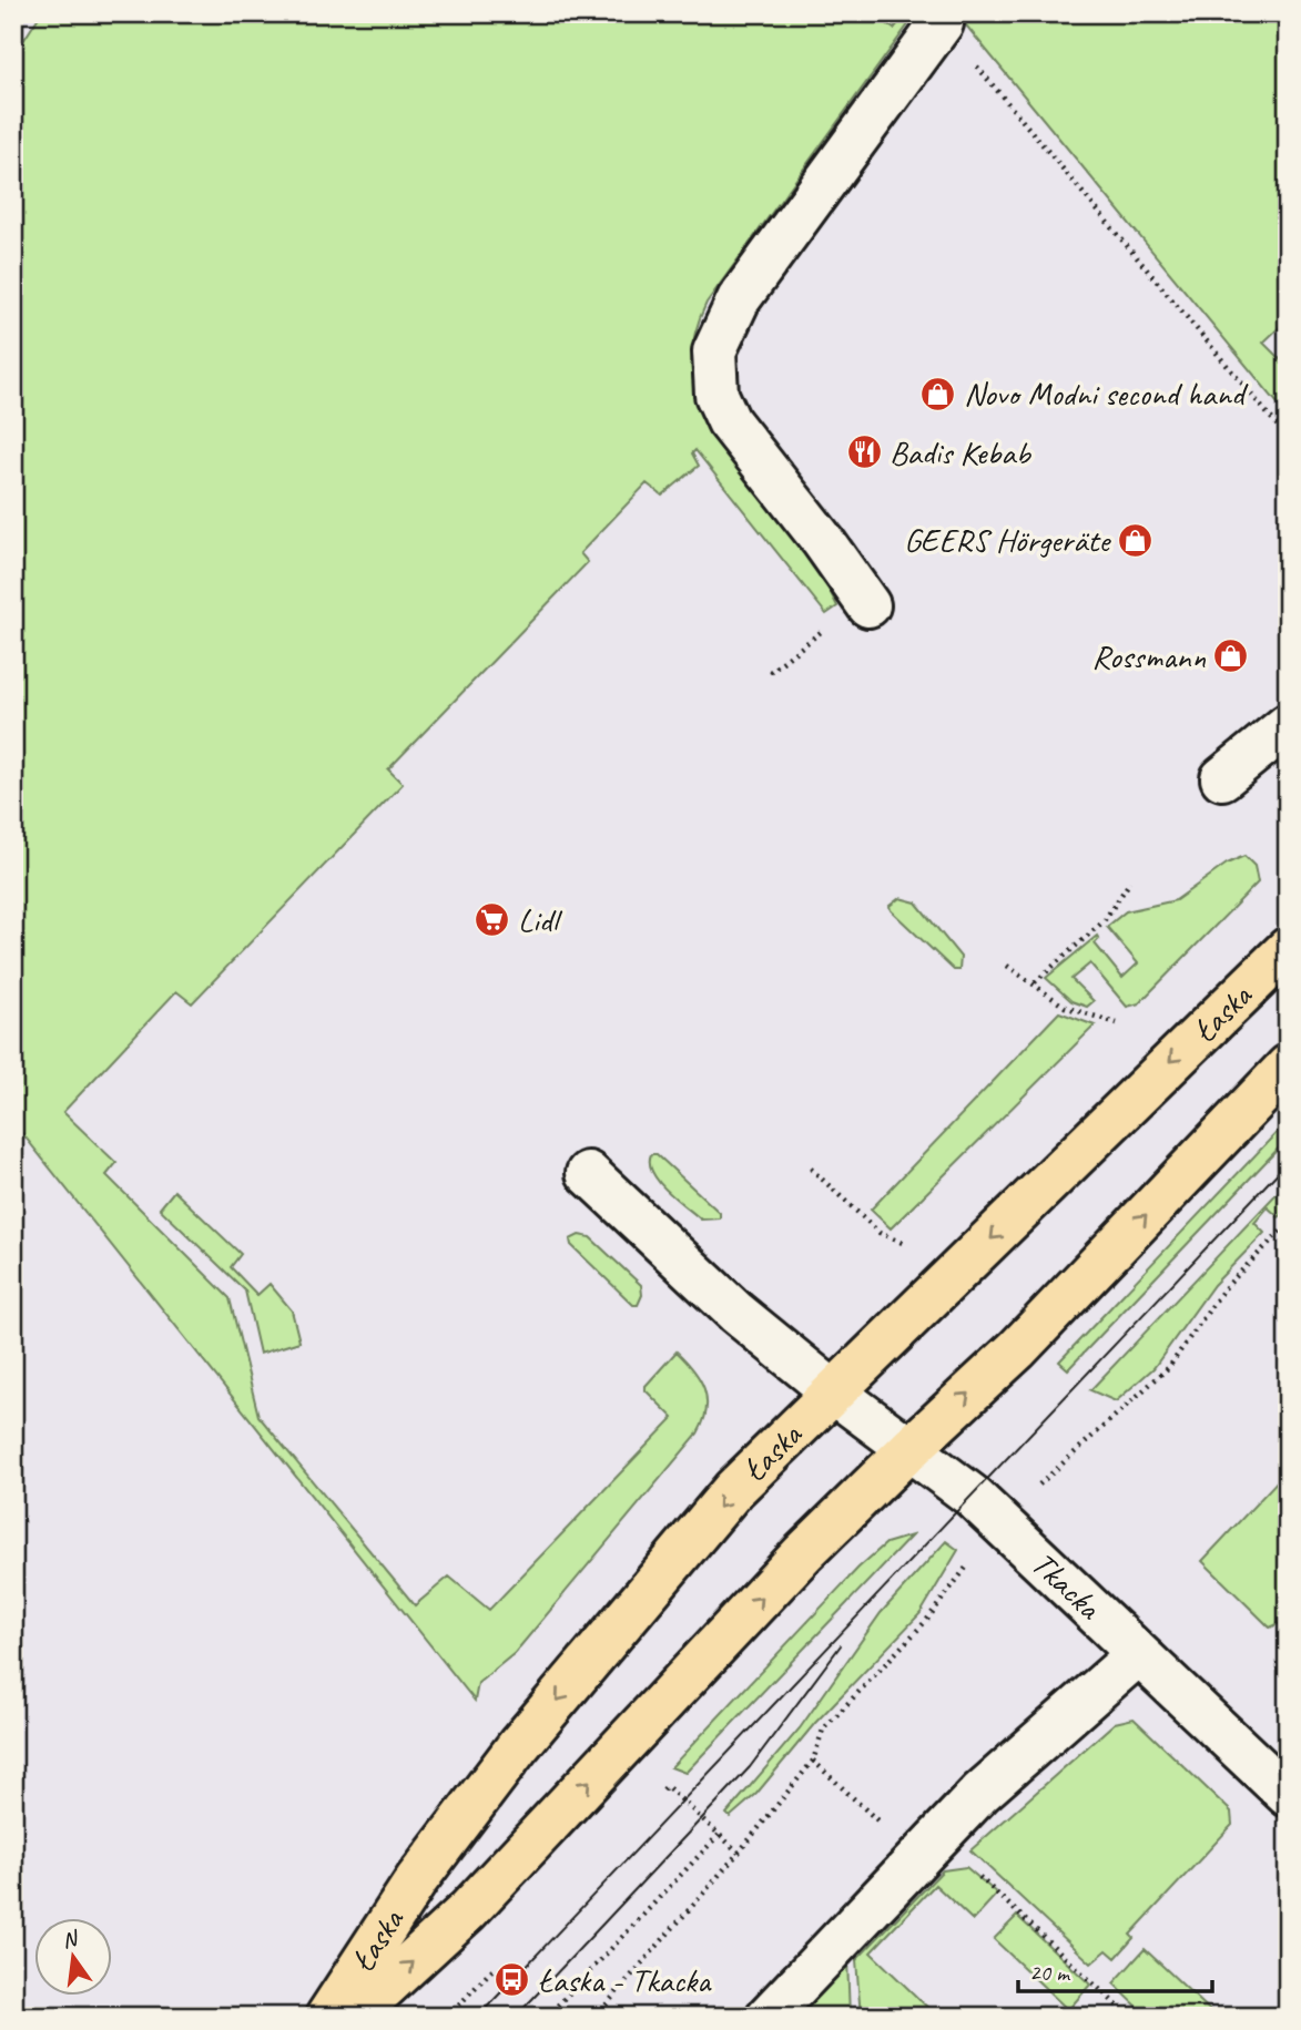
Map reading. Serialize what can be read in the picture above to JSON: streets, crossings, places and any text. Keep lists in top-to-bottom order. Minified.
{"streets":{"main road":["Łaska"],"street":["Tkacka"]},"crossings":[["Łaska","Tkacka"]],"places":{"shop":["Novo Modni second hand","GEERS Hörgeräte","Rossmann"],"restaurant":["Badis Kebab"],"supermarket":["Lidl"],"bus stop":["Łaska - Tkacka"]},"scale_bar":"20 m","north":"top"}
